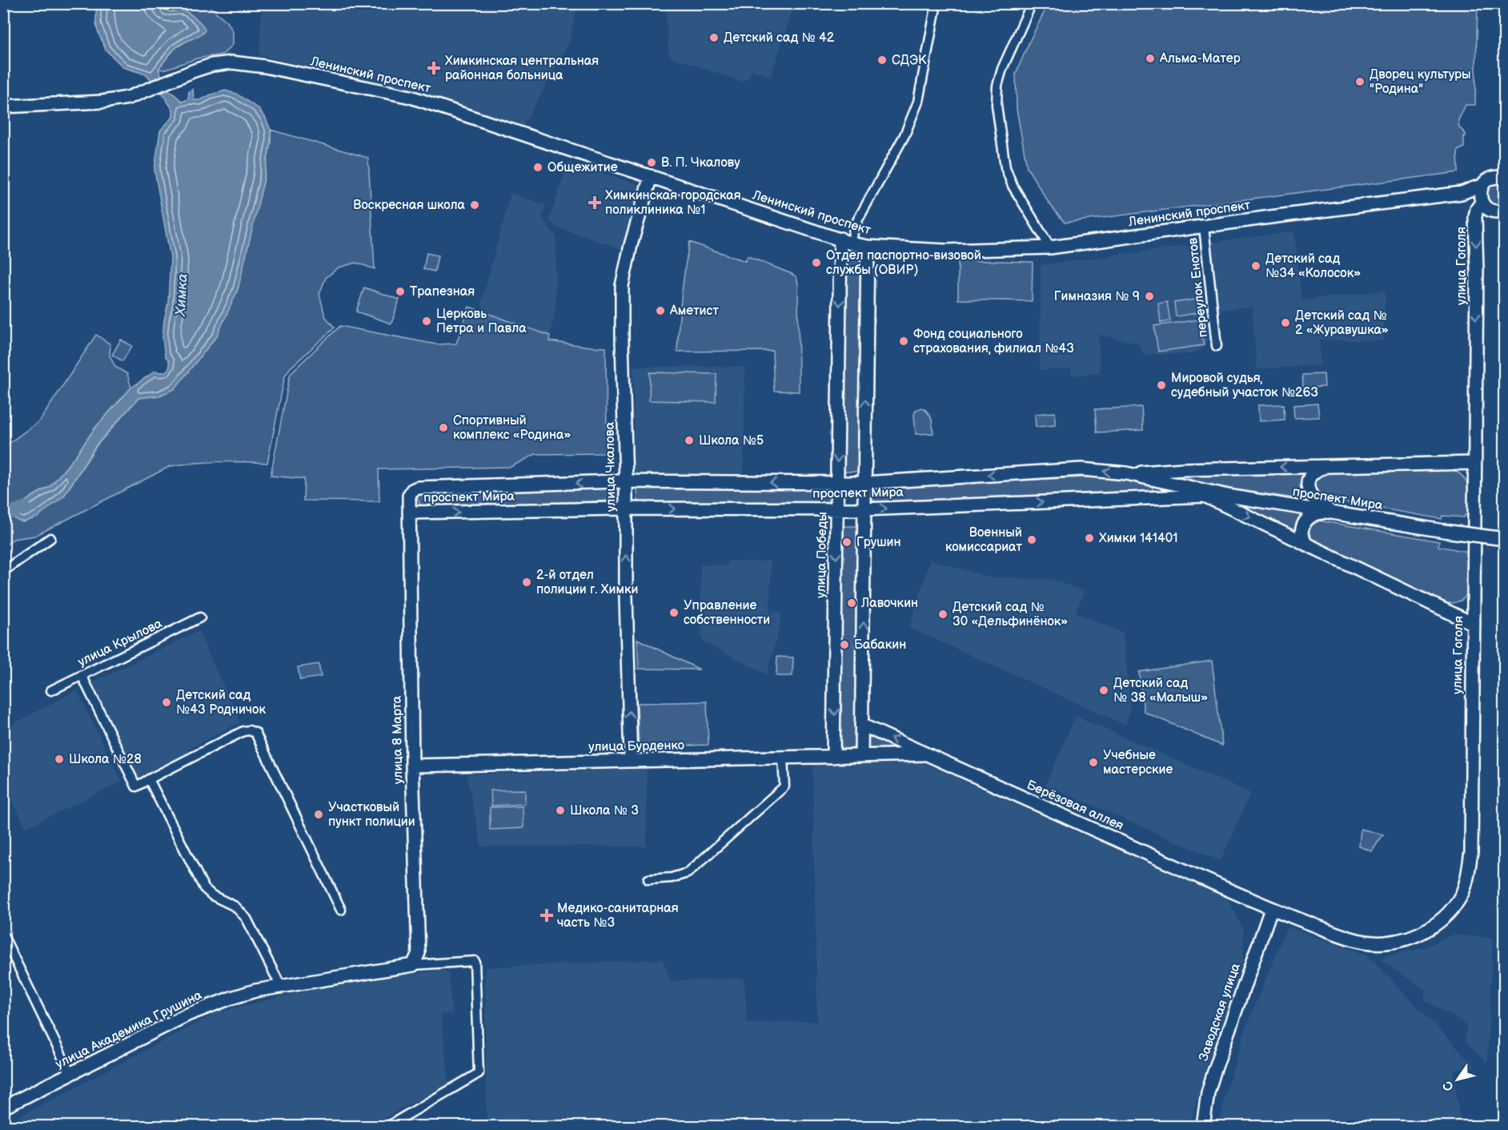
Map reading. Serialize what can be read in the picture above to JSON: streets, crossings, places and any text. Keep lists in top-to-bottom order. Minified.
{"streets":{"street":["Ленинский проспект","улица Гоголя","переулок Енотов","улица Чкалова","проспект Мира","улица Победы","улица Крылова","улица 8 Марта","улица Бурденко","Берёзовая аллея","Заводская улица","улица Академика Грушина"]},"crossings":[["Ленинский проспект","улица Гоголя"],["Ленинский проспект","переулок Енотов"],["Ленинский проспект","улица Чкалова"],["Ленинский проспект","улица Победы"],["улица Гоголя","Берёзовая аллея"],["улица Гоголя","Заводская улица"],["улица Чкалова","проспект Мира"],["улица Чкалова","улица Бурденко"],["проспект Мира","улица Победы"],["проспект Мира","улица 8 Марта"],["улица Победы","улица Бурденко"],["улица 8 Марта","улица Бурденко"],["улица 8 Марта","улица Академика Грушина"],["улица Бурденко","Берёзовая аллея"],["Берёзовая аллея","Заводская улица"]],"one_way":["улица Чкалова"],"water":["Химка"],"places":{"other":["Детский сад № 42","Альма-Матер","СДЭК","Дворец культуры \"Родина\"","В. П. Чкалову","Общежитие","Воскресная школа","Отдел паспортно-визовой службы (ОВИР)","Детский сад №34 «Колосок»","Трапезная","Гимназия № 9","Аметист","Церковь Петра и Павла","Детский сад № 2 «Журавушка»","Фонд социального страхования, филиал №43","Мировой судья, судебный участок №263","Спортивный комплекс «Родина»","Школа №5","Химки 141401","Военный комиссариат","Грушин","2-й отдел полиции г. Химки","Лавочкин","Управление собственности","Детский сад № 30 «Дельфинёнок»","Бабакин","Детский сад № 38 «Малыш»","Детский сад №43 Родничок","Школа №28","Учебные мастерские","Школа № 3","Участковый пункт полиции"],"health":["Химкинская центральная районная больница","Химкинская городская поликлиника №1","Медико-санитарная часть №3"]},"north":"bottom left"}
